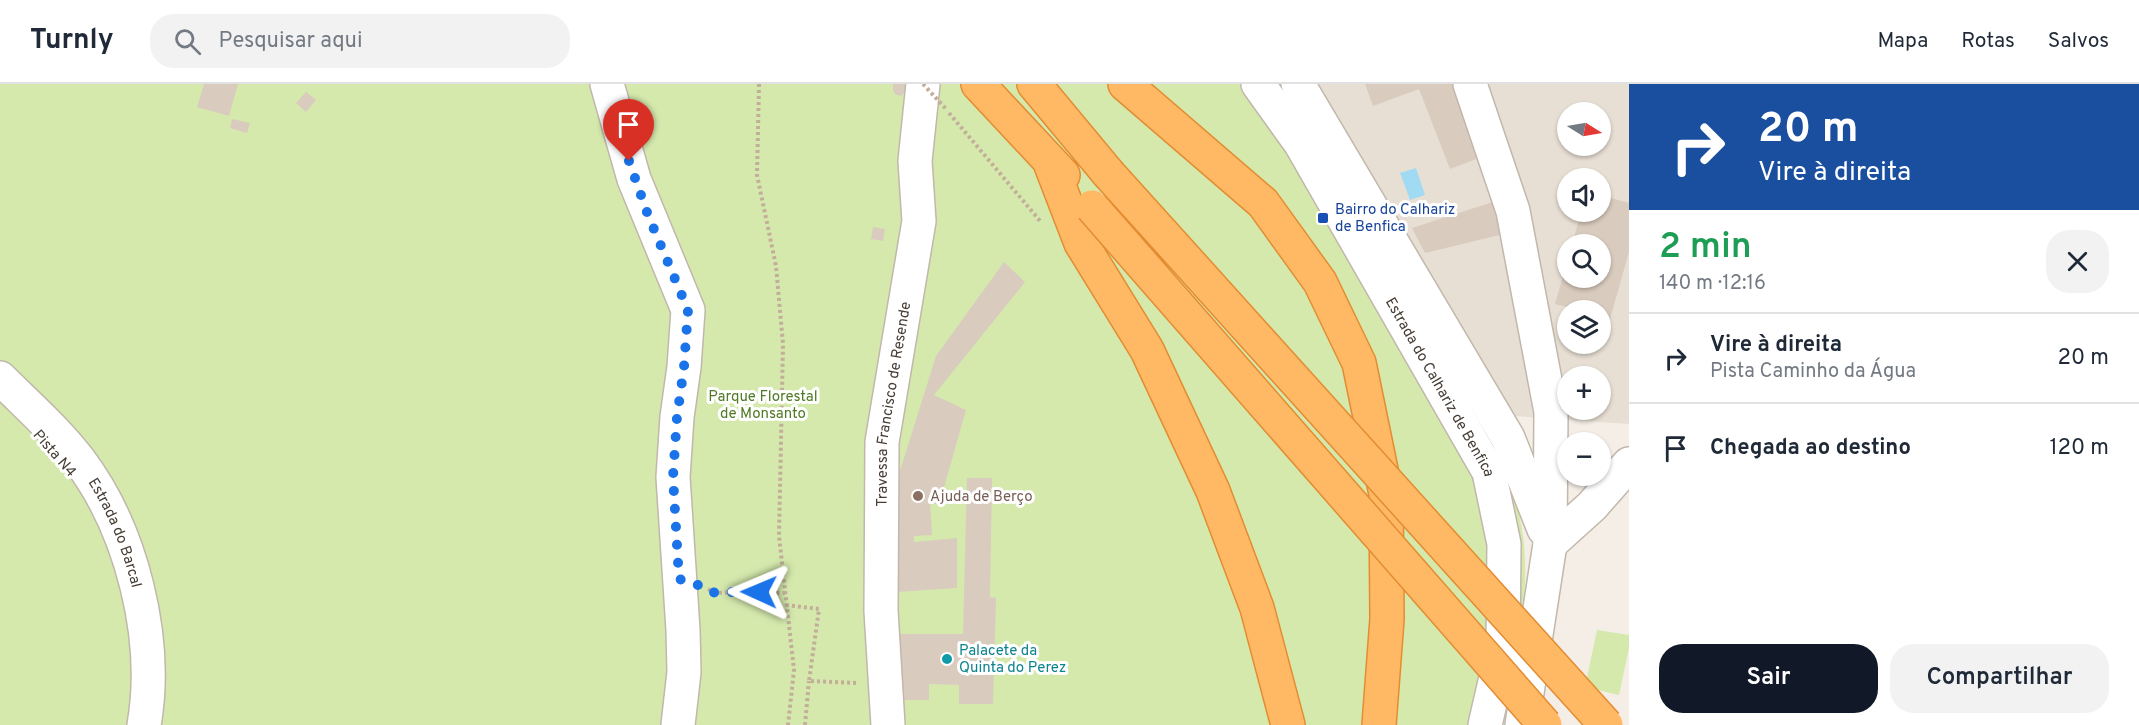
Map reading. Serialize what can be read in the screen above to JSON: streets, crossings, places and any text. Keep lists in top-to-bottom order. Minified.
{"streets":{"street":["Estrada do Calhariz de Benfica","Travessa Francisco de Resende","Estrada do Barcal"]},"parks":["Parque Florestal de Monsanto"],"places":{"transit":["Bairro do Calhariz de Benfica"],"other":["Ajuda de Berço","Palacete da Quinta do Perez"]},"north":"right","page":{"header":"Turnly","search":"Pesquisar aqui","nav":["Mapa","Rotas","Salvos"],"turn":["20 m","Vire à direita"],"map_buttons":["+","−"],"heading":["2 min","140 m · 12:16"],"list":[{"name":"Vire à direita","note":"Pista Caminho da Água","value":"20 m"},{"name":"Chegada ao destino","value":"120 m"}],"buttons":["Sair","Compartilhar"]}}
